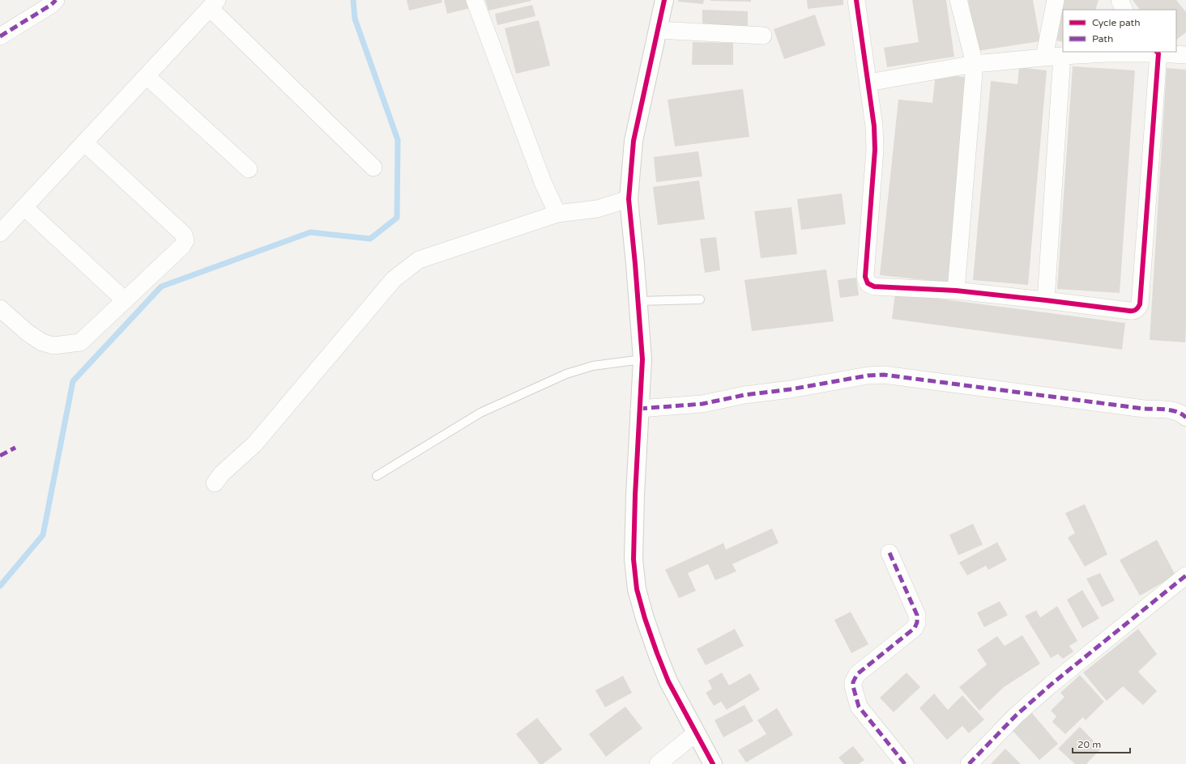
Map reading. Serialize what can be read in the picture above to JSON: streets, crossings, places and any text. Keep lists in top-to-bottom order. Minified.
{"legend":["Cycle path","Path"],"scale_bar":"20 m"}
